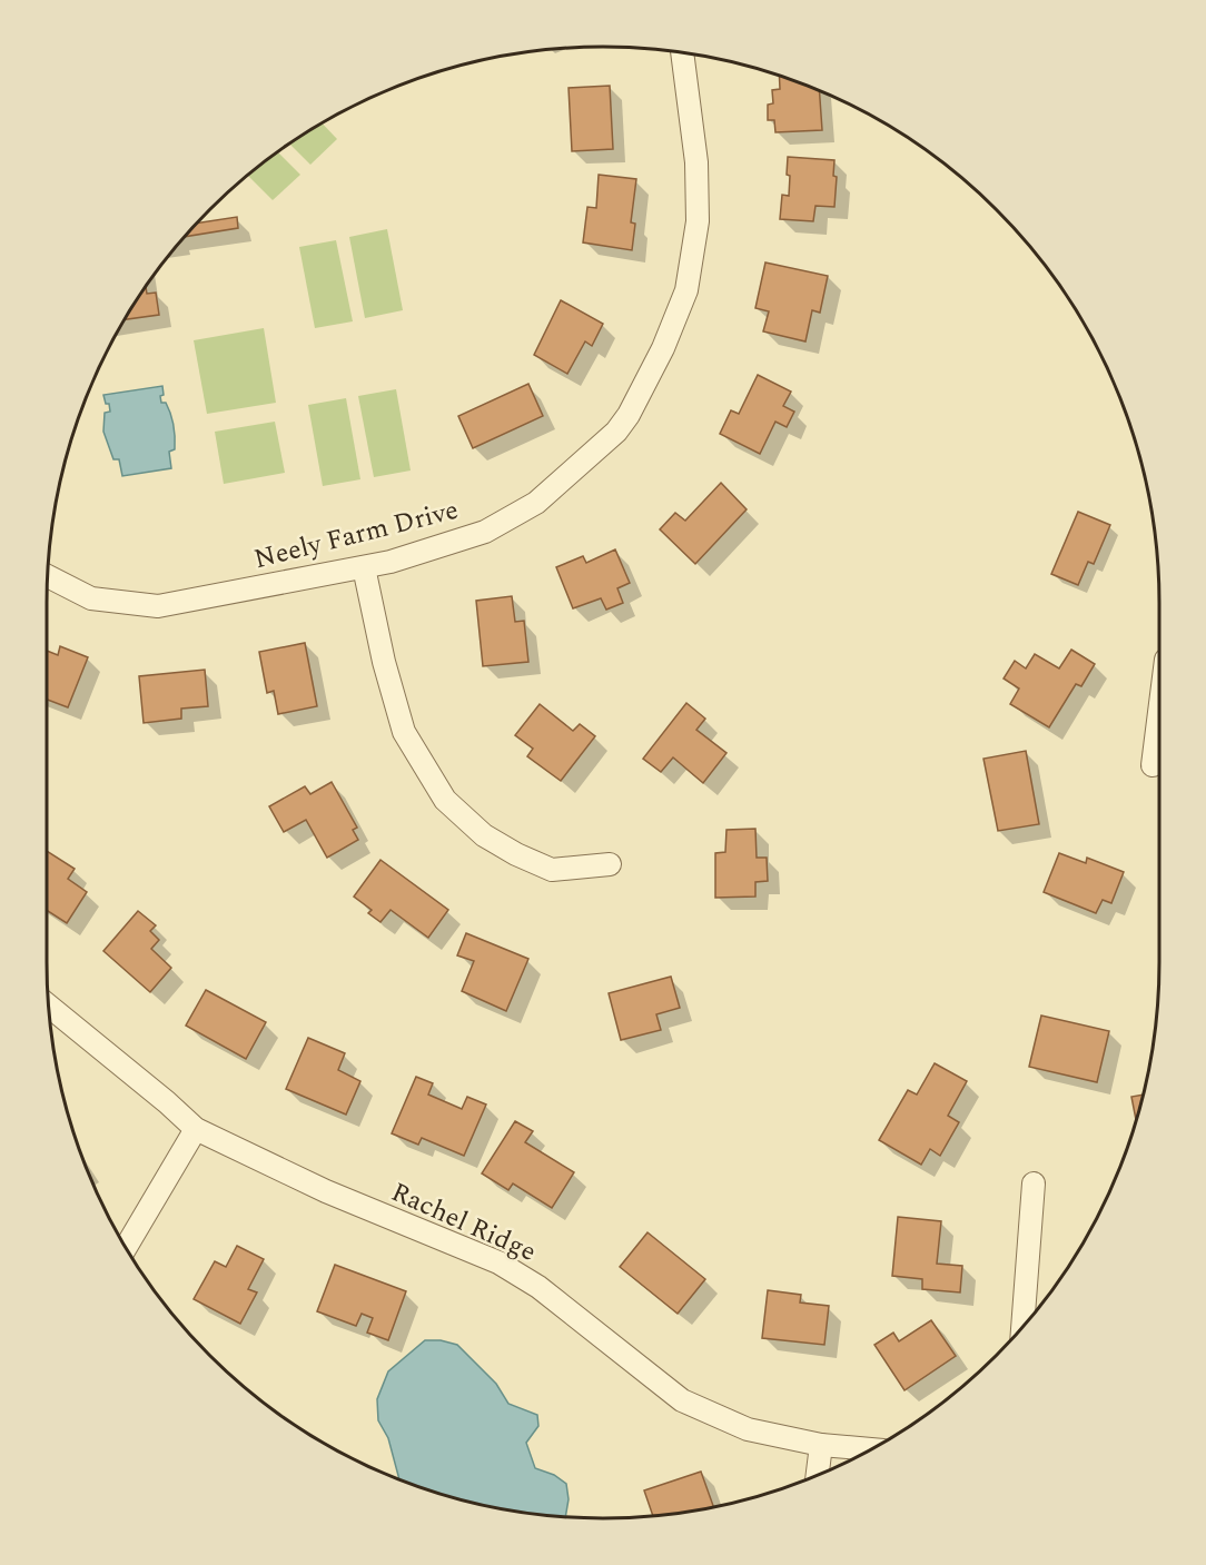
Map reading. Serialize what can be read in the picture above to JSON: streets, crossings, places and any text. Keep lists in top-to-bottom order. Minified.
{"streets":{"street":["Neely Farm Drive","Rachel Ridge"]}}
